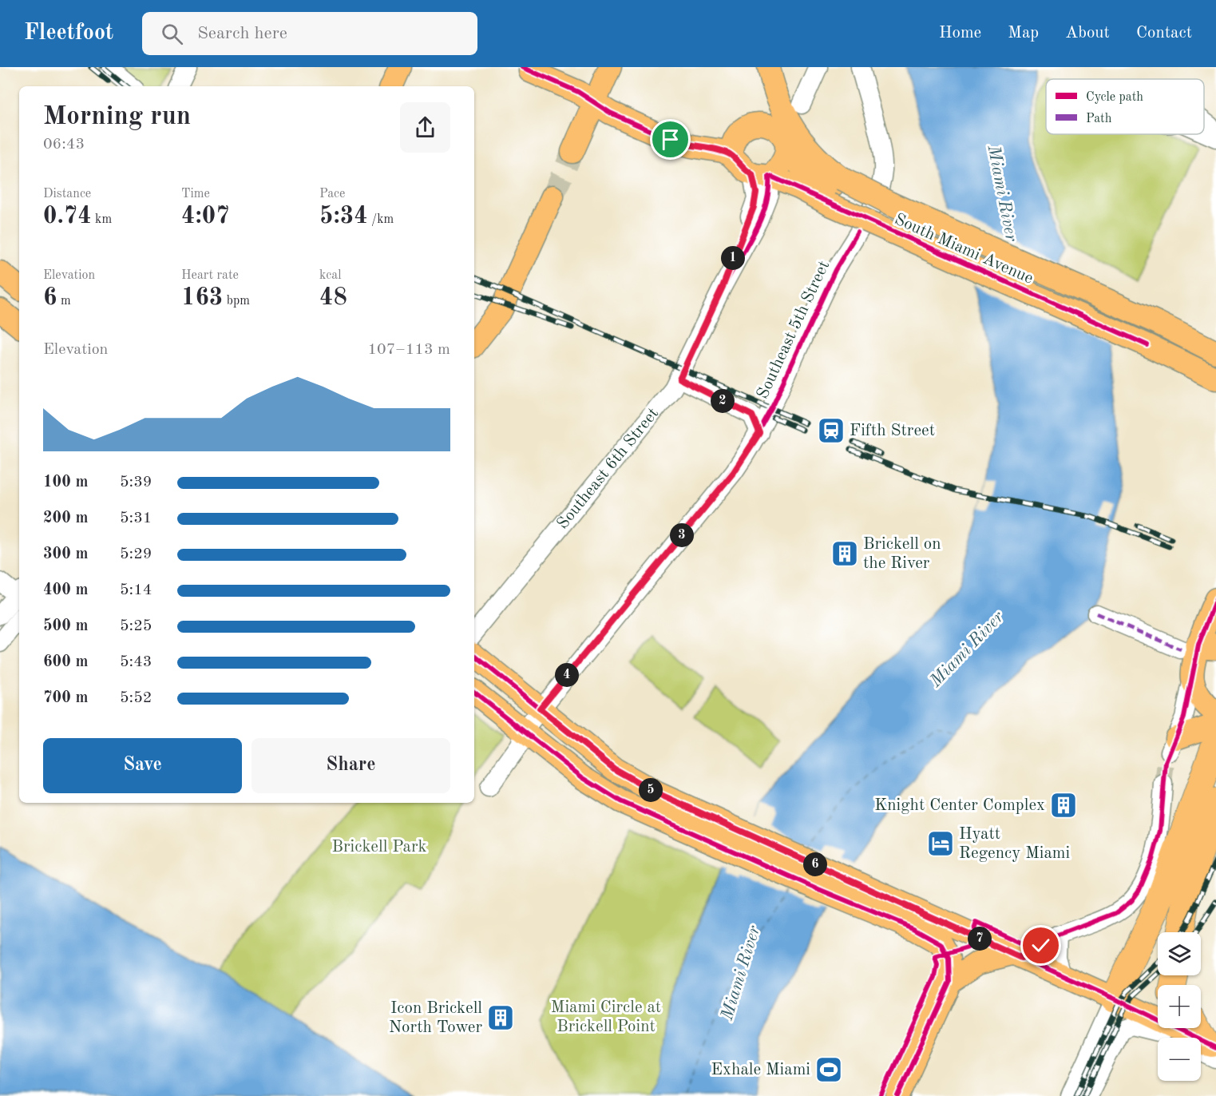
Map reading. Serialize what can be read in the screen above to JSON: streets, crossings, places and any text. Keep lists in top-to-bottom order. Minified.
{"streets":{"main road":["South Miami Avenue"],"street":["Southeast 5th Street","Southeast 6th Street"]},"crossings":[["South Miami Avenue","Southeast 6th Street"]],"water":["Miami River"],"parks":["Brickell Park","Miami Circle at Brickell Point"],"places":{"station":["Fifth Street"],"building":["Brickell on the River","Knight Center Complex","Icon Brickell North Tower"],"hotel":["Hyatt Regency Miami"],"sports":["Exhale Miami"]},"legend":["Cycle path","Path"],"page":{"header":"Fleetfoot","search":"Search here","nav":["Home","Map","About","Contact"],"heading":["Morning run","06:43"],"stats":[["Distance","0.74 km"],["Time","4:07"],["Pace","5:34 /km"],["Elevation","6 m"],["Heart rate","163 bpm"],["kcal","48"]],"pins":["1","2","3","4","5","6","7"],"chart":["Elevation","107–113 m"],"list":[{"name":"100 m","note":"5:39"},{"name":"200 m","note":"5:31"},{"name":"300 m","note":"5:29"},{"name":"400 m","note":"5:14"},{"name":"500 m","note":"5:25"},{"name":"600 m","note":"5:43"},{"name":"700 m","note":"5:52"}],"buttons":["Save","Share"],"map_buttons":["+","−"]}}
